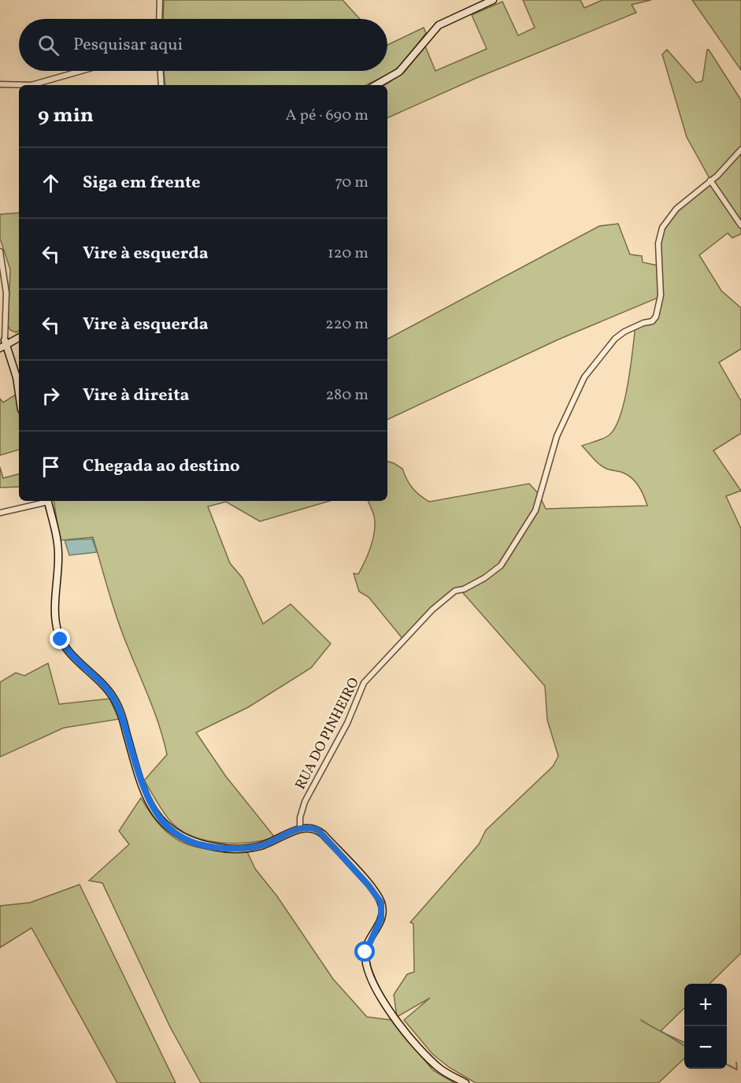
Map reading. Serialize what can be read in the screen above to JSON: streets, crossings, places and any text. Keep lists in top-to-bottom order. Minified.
{"streets":{"street":["RUA DO PINHEIRO"]},"page":{"search":"Pesquisar aqui","heading":["9 min","A pé · 690 m"],"list":[["Siga em frente","70 m"],["Vire à esquerda","120 m"],["Vire à esquerda","220 m"],["Vire à direita","280 m"],"Chegada ao destino"],"map_buttons":["+","−"]}}
